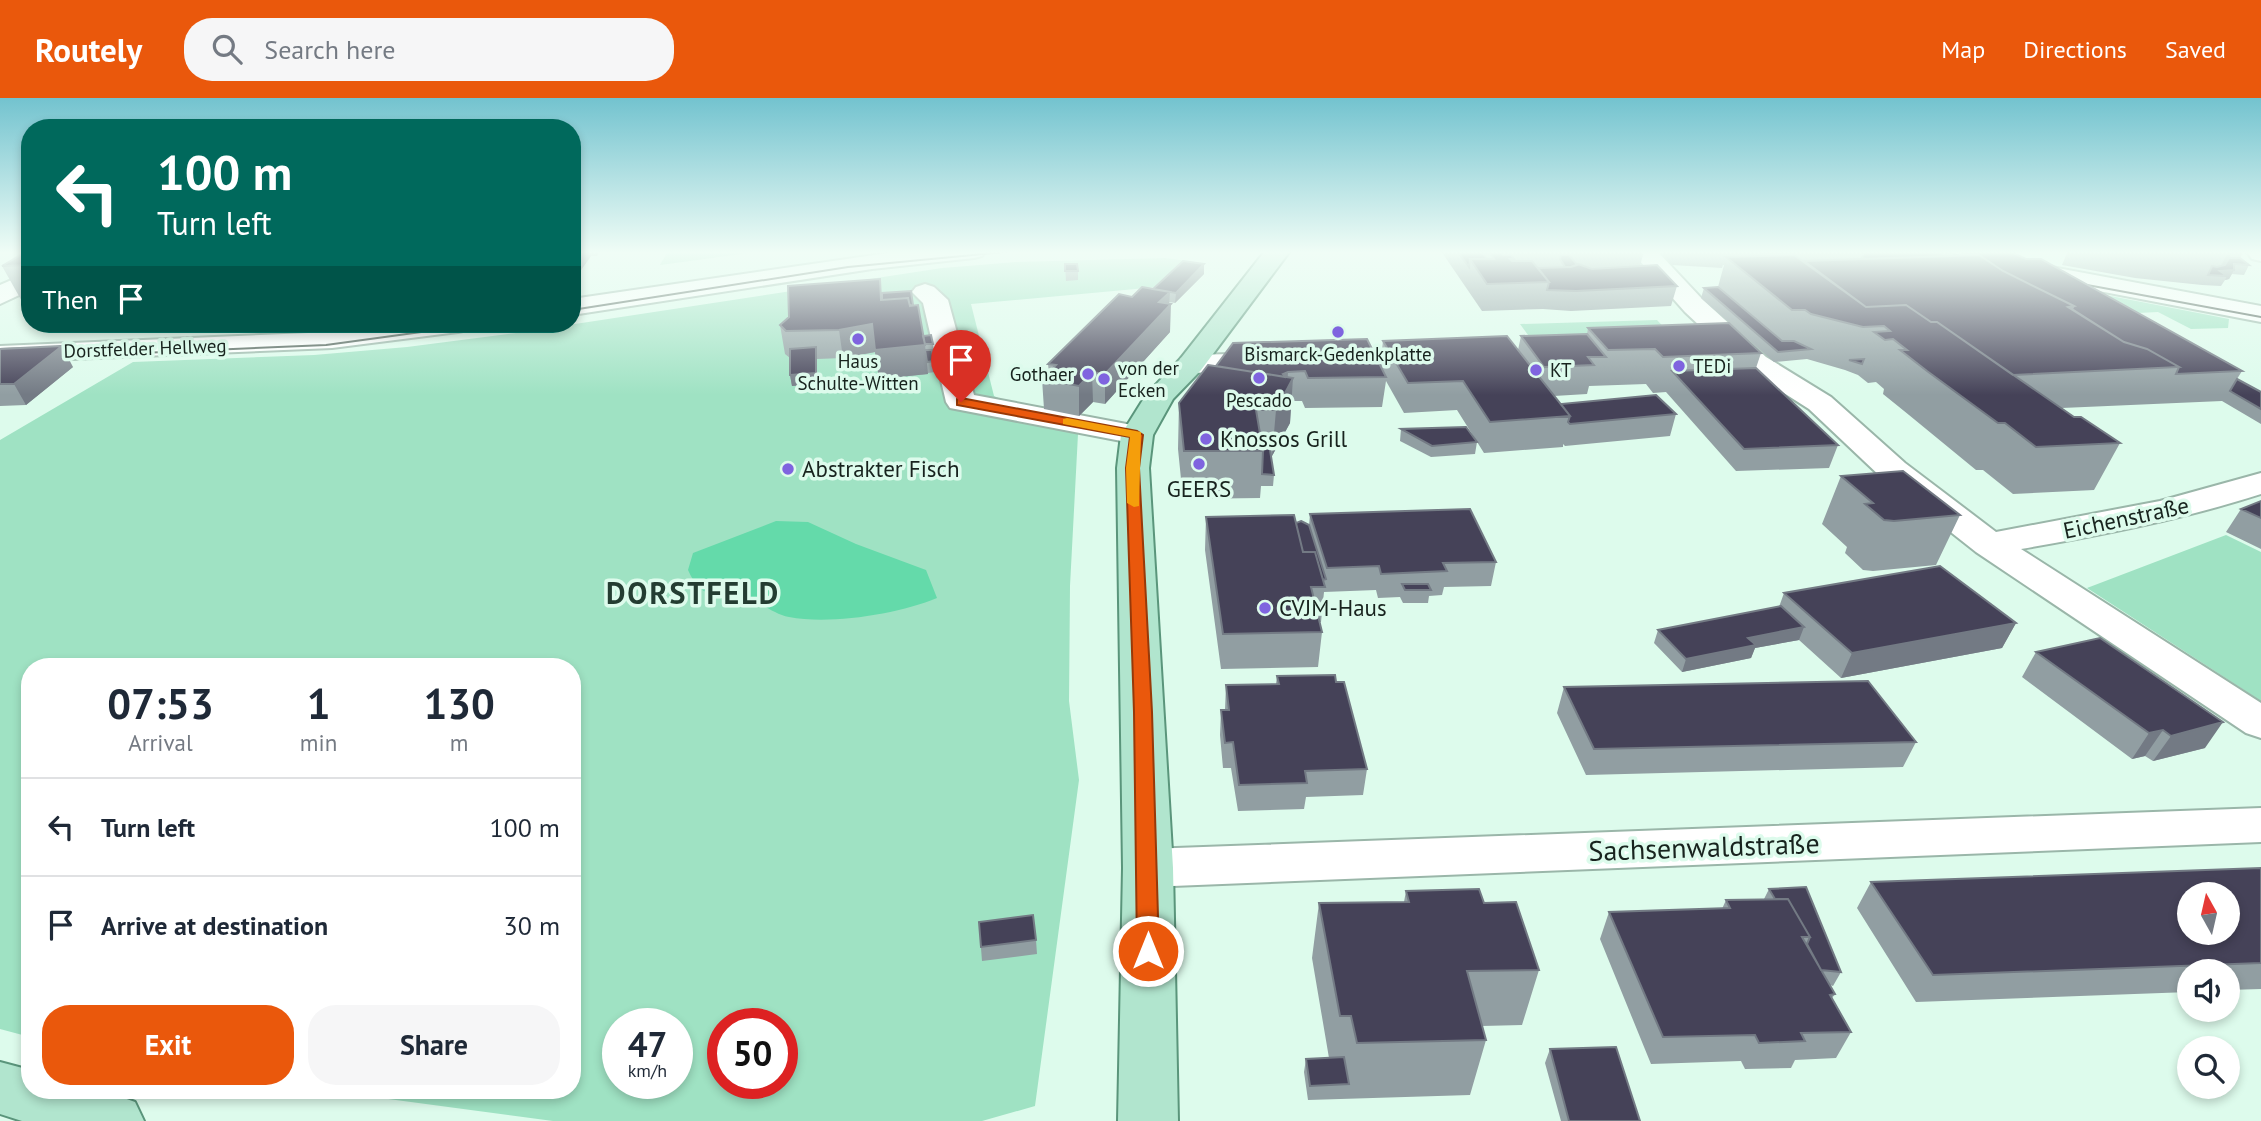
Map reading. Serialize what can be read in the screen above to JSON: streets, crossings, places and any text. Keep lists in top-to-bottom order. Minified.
{"streets":{"street":["Dorstfelder Hellweg","Eichenstraße","Sachsenwaldstraße"]},"districts":["DORSTFELD"],"places":["Bismarck-Gedenkplatte","Haus Schulte-Witten","TEDi","KT","Gothaer","Pescado","von der Ecken","Knossos Grill","GEERS","Abstrakter Fisch","CVJM-Haus"],"north":"top","page":{"header":"Routely","search":"Search here","nav":["Map","Directions","Saved"],"turn":["100 m","Turn left"],"then":"Then","eta":["07:53","Arrival","1","min","130","m"],"list":[{"name":"Turn left","value":"100 m"},{"name":"Arrive at destination","value":"30 m"}],"buttons":["Exit","Share"],"speed":"47 km/h","limit":"50"}}
